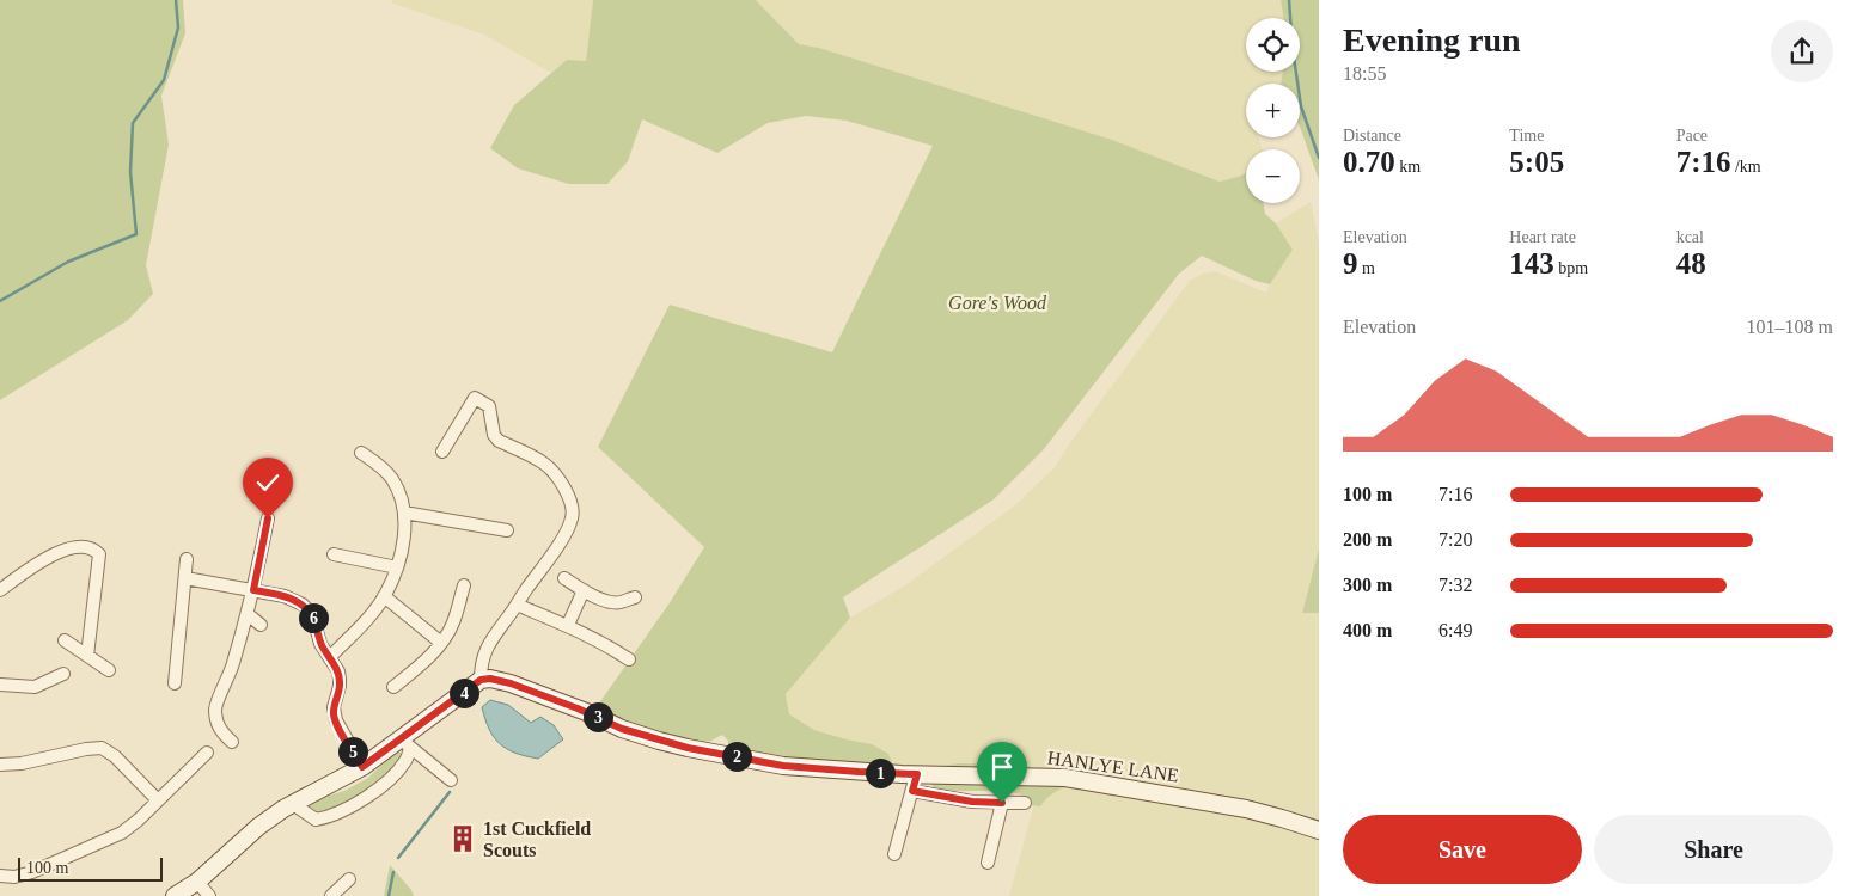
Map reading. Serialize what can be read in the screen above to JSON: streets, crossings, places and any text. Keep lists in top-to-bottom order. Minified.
{"streets":{"street":["HANLYE LANE"]},"parks":["Gore's Wood"],"places":{"building":["1st Cuckfield Scouts"]},"scale_bar":"100 m","page":{"heading":["Evening run","18:55"],"map_buttons":["+","−"],"stats":[["Distance","0.70 km"],["Time","5:05"],["Pace","7:16 /km"],["Elevation","9 m"],["Heart rate","143 bpm"],["kcal","48"]],"chart":["Elevation","101–108 m"],"list":[{"name":"100 m","note":"7:16"},{"name":"200 m","note":"7:20"},{"name":"300 m","note":"7:32"},{"name":"400 m","note":"6:49"}],"pins":["6","4","3","5","2","1"],"buttons":["Save","Share"],"scale":"100 m"}}
